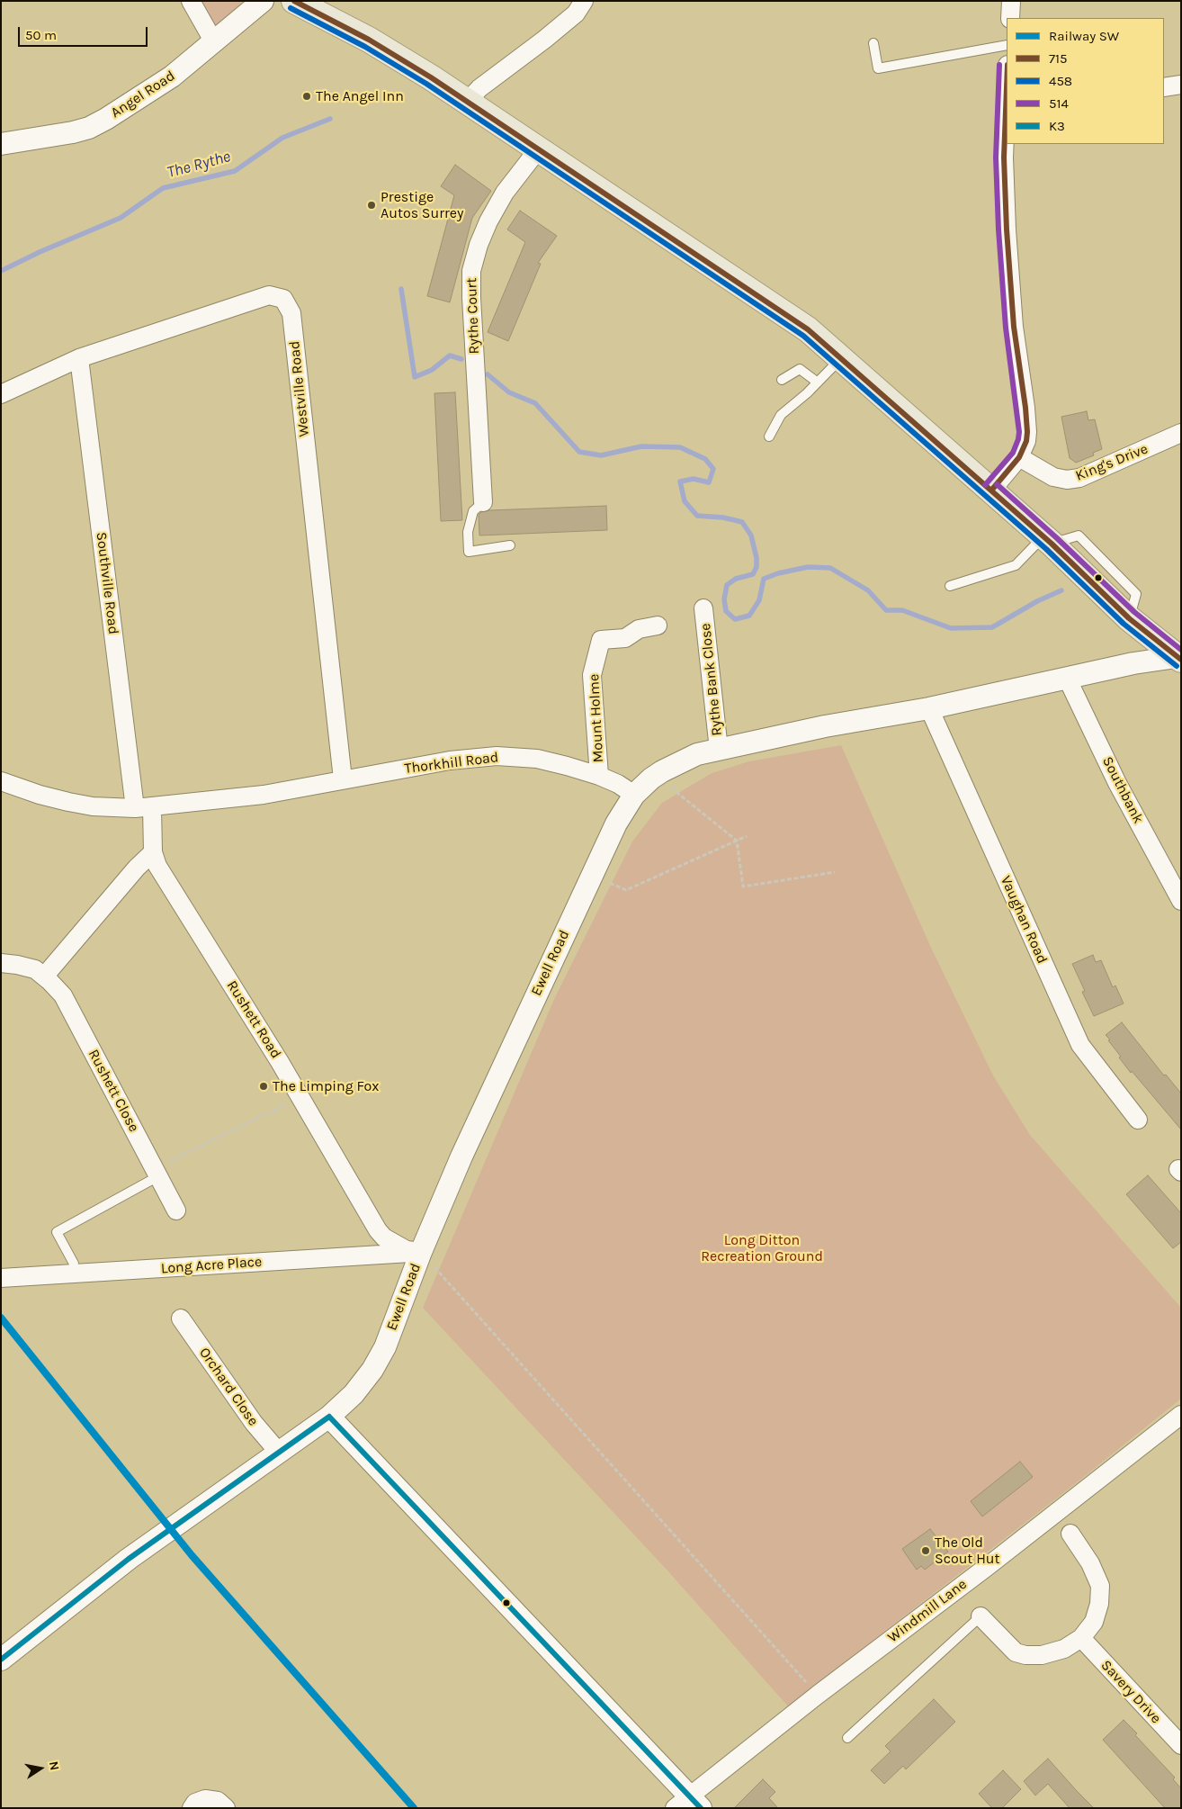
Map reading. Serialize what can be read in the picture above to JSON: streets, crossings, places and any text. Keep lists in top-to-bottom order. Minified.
{"streets":{"street":["Angel Road","Rythe Court","Westville Road","King's Drive","Southville Road","Rythe Bank Close","Mount Holme","Thorkhill Road","Southbank","Vaughan Road","Ewell Road","Rushett Road","Rushett Close","Long Acre Place","Orchard Close","Windmill Lane","Savery Drive"]},"crossings":[["Westville Road","Southville Road"],["Westville Road","Thorkhill Road"],["Southville Road","Thorkhill Road"],["Southville Road","Rushett Road"],["Mount Holme","Thorkhill Road"],["Thorkhill Road","Ewell Road"],["Thorkhill Road","Rushett Road"],["Ewell Road","Rushett Road"],["Ewell Road","Long Acre Place"],["Ewell Road","Orchard Close"],["Rushett Road","Long Acre Place"]],"water":["The Rythe"],"parks":["Long Ditton Recreation Ground"],"places":["The Angel Inn","Prestige Autos Surrey","The Limping Fox","The Old Scout Hut"],"lines":["transit line 715","transit line 458","transit line 514","rail line SW","transit line K3"],"legend":["Railway SW","715","458","514","K3"],"scale_bar":"50 m","north":"right"}
